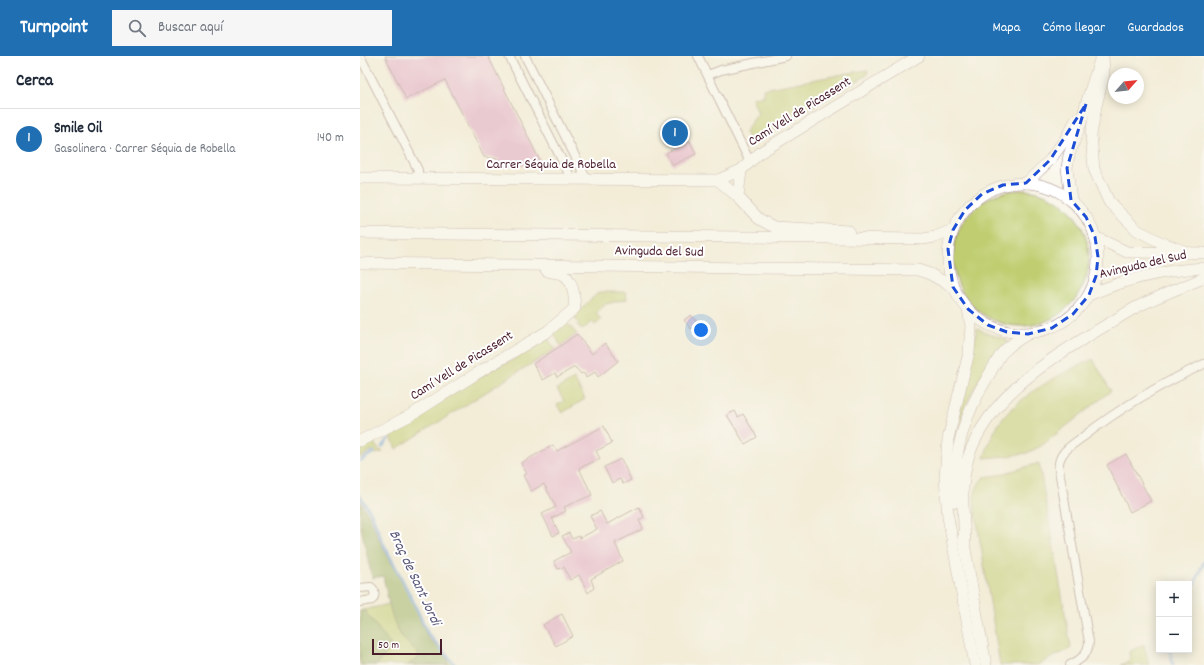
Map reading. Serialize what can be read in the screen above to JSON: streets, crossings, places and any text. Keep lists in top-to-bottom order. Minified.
{"streets":{"main road":["Camí Vell de Picassent","Carrer Séquia de Robella","Avinguda del Sud"]},"crossings":[["Camí Vell de Picassent","Carrer Séquia de Robella"],["Camí Vell de Picassent","Avinguda del Sud"]],"water":["Braç de Sant Jordi"],"scale_bar":"50 m","north":"top right","page":{"header":"Turnpoint","search":"Buscar aquí","nav":["Mapa","Cómo llegar","Guardados"],"heading":"Cerca","list":[{"mark":"1","name":"Smile Oil","note":"Gasolinera · Carrer Séquia de Robella","value":"140 m"}],"pins":"1","map_buttons":["+","−"],"scale":"50 m"}}
